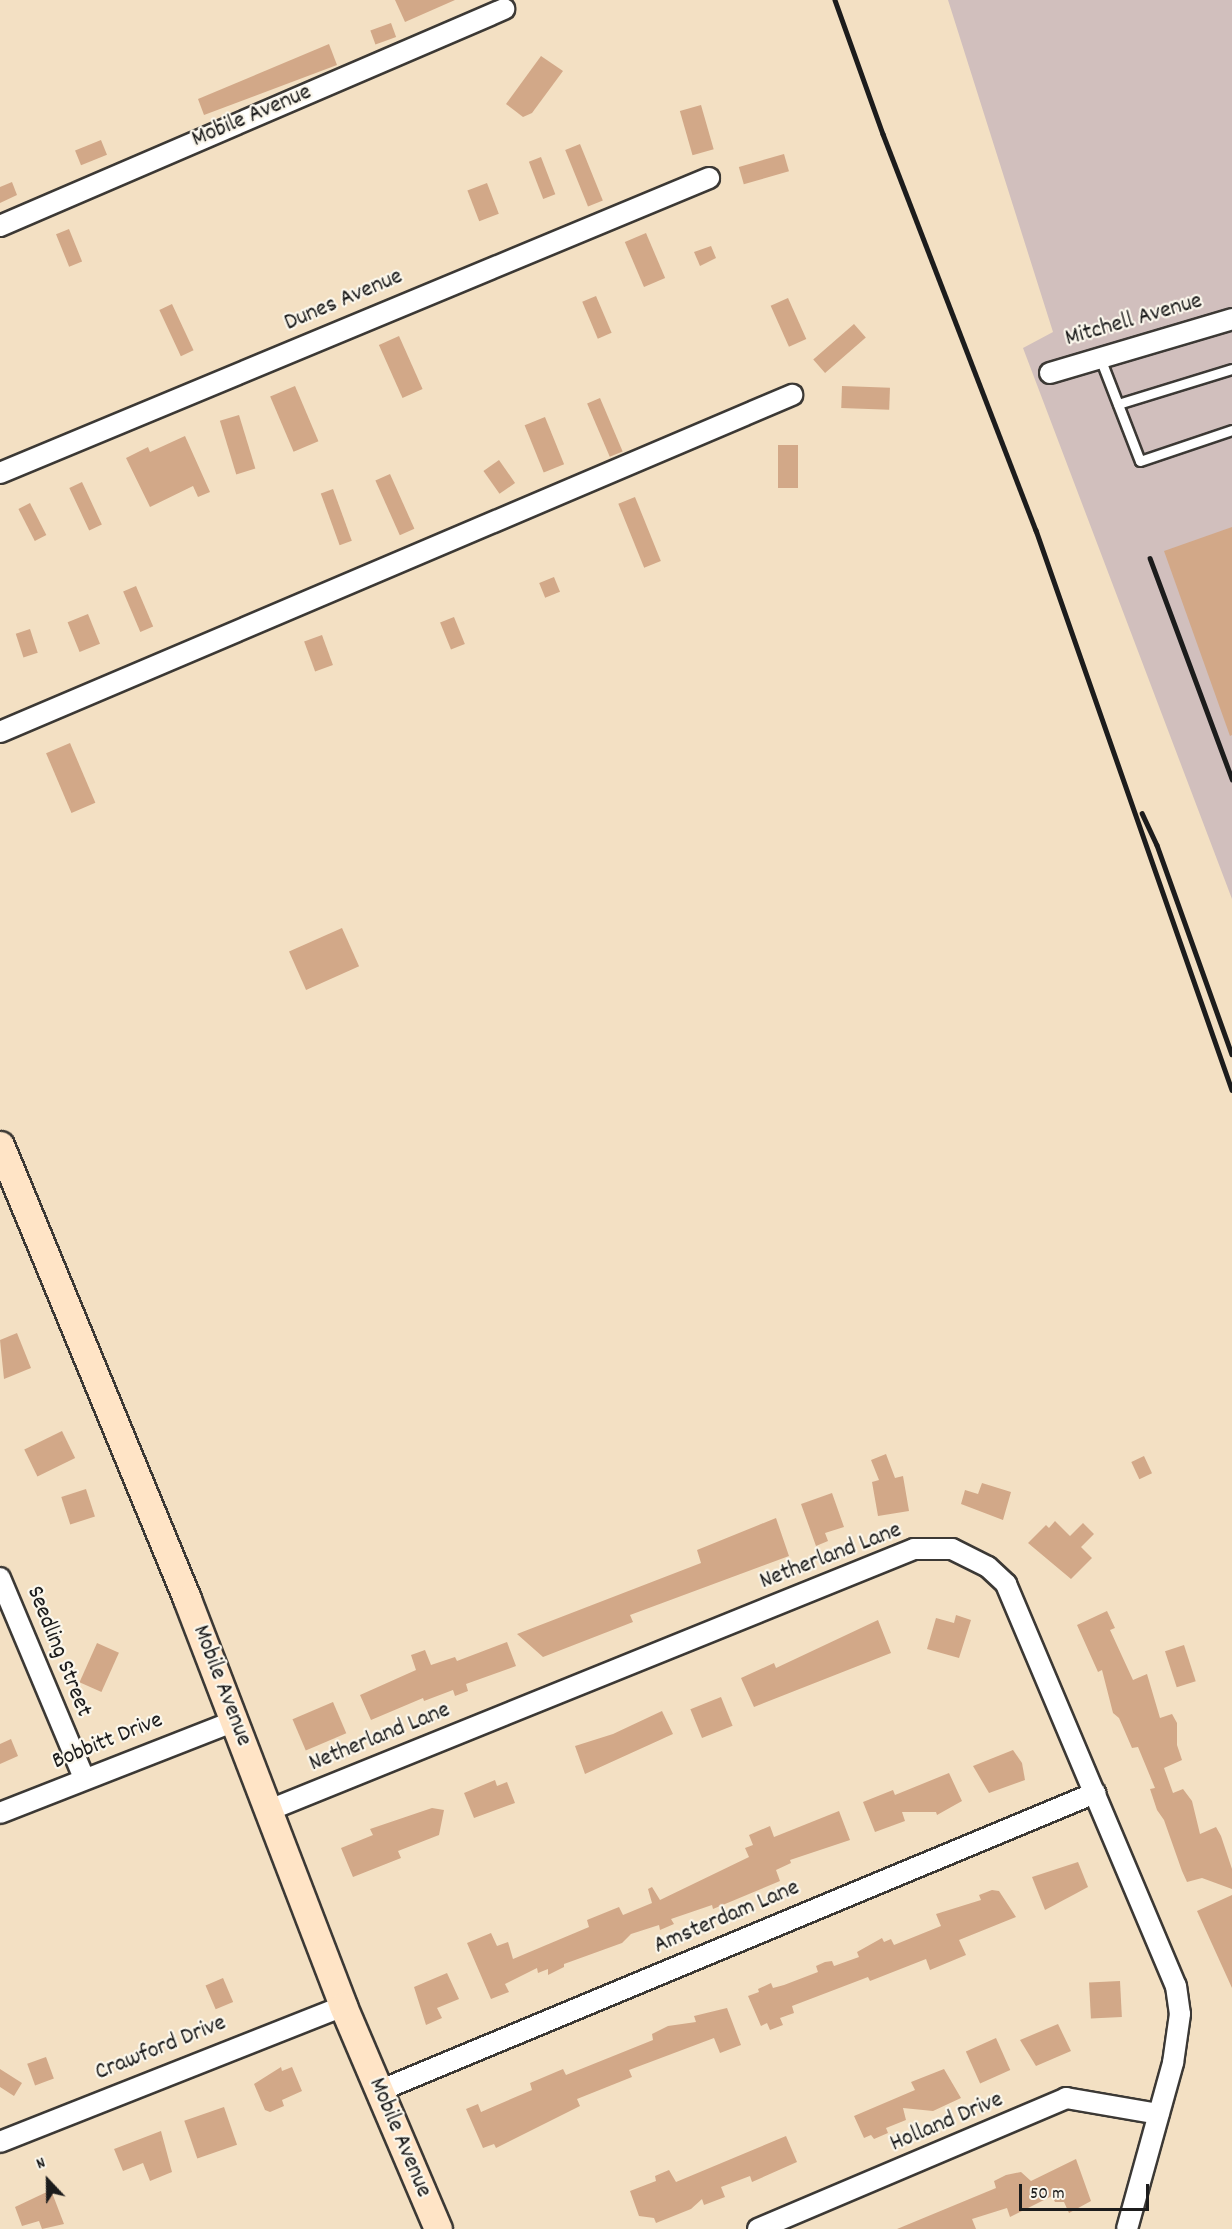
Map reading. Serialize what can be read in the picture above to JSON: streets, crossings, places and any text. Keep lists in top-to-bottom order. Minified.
{"streets":{"street":["Mobile Avenue","Dunes Avenue","Mitchell Avenue","Netherland Lane","Seedling Street","Bobbitt Drive","Amsterdam Lane","Crawford Drive","Holland Drive"]},"crossings":[["Mobile Avenue","Netherland Lane"],["Mobile Avenue","Bobbitt Drive"],["Mobile Avenue","Amsterdam Lane"],["Mobile Avenue","Crawford Drive"],["Netherland Lane","Amsterdam Lane"],["Netherland Lane","Holland Drive"],["Seedling Street","Bobbitt Drive"]],"scale_bar":"50 m","north":"top"}
